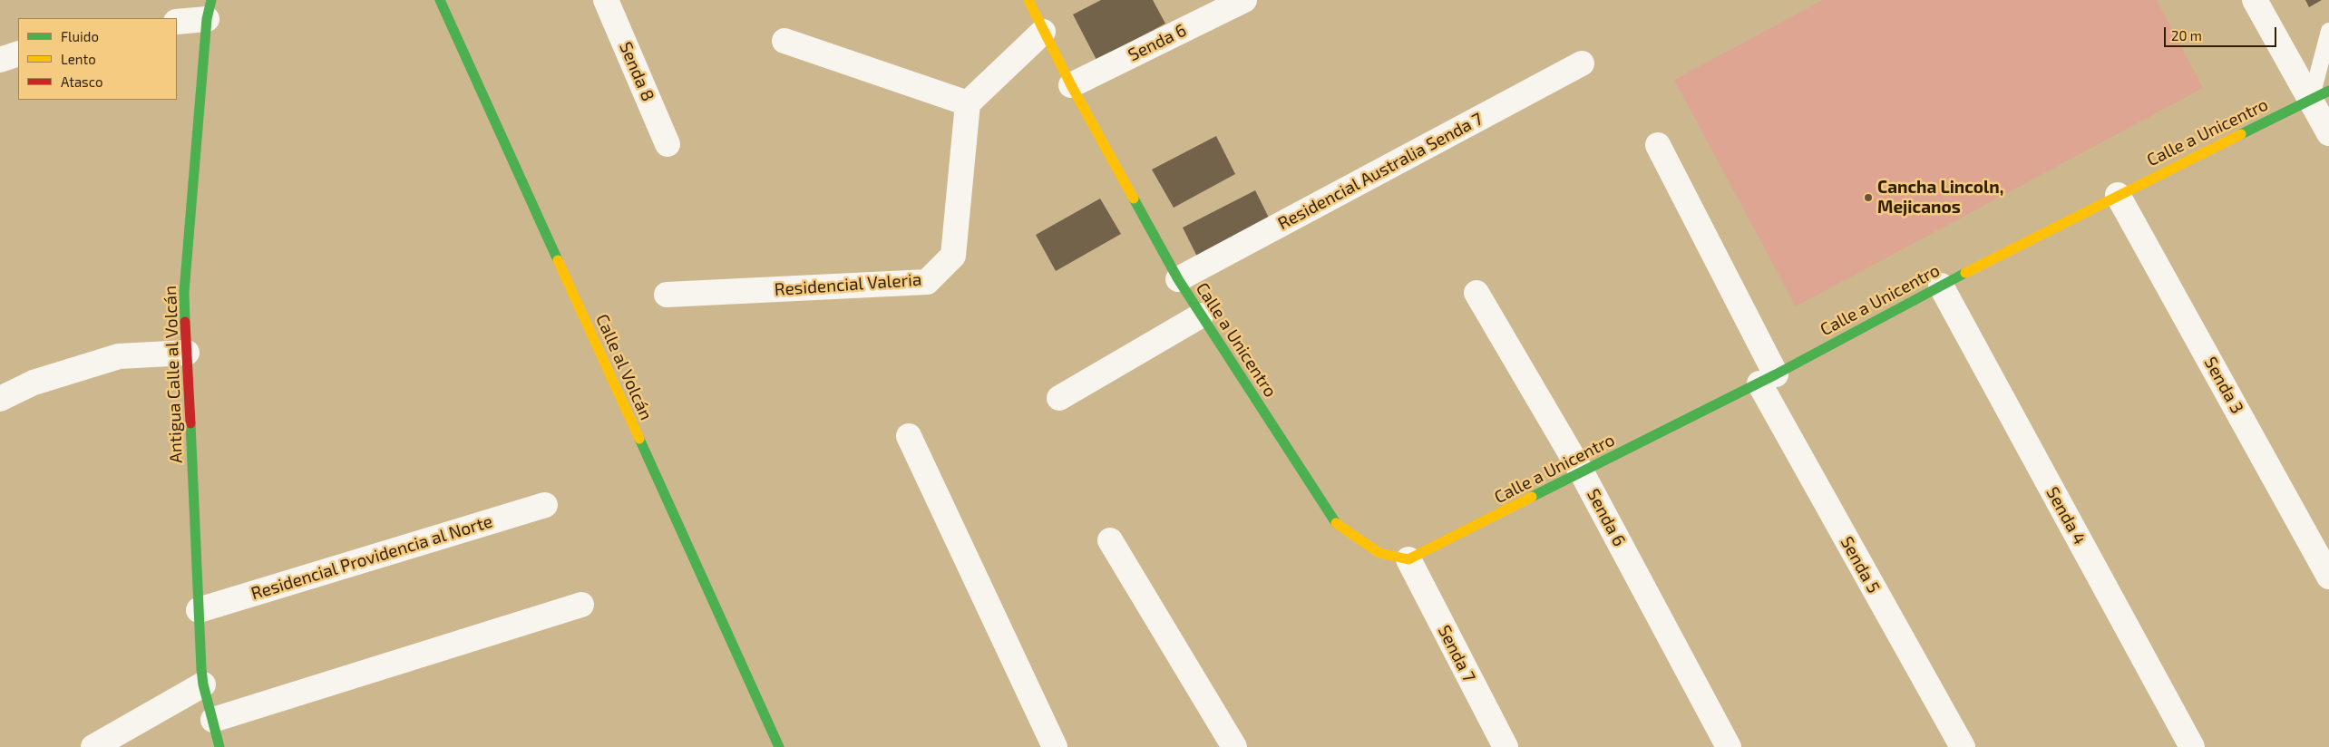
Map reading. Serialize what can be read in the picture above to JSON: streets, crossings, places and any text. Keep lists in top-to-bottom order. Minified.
{"streets":{"street":["Senda 6","Senda 8","Calle a Unicentro","Residencial Australia Senda 7","Residencial Valeria","Calle al Volcán","Antigua Calle al Volcán","Senda 3","Senda 4","Residencial Providencia al Norte","Senda 5","Senda 7"]},"crossings":[["Senda 6","Calle a Unicentro"],["Calle a Unicentro","Residencial Australia Senda 7"],["Calle a Unicentro","Senda 3"],["Calle a Unicentro","Senda 4"],["Calle a Unicentro","Senda 5"],["Calle a Unicentro","Senda 7"],["Antigua Calle al Volcán","Residencial Providencia al Norte"]],"places":["Cancha Lincoln, Mejicanos"],"legend":["Fluido","Lento","Atasco"],"scale_bar":"20 m"}
